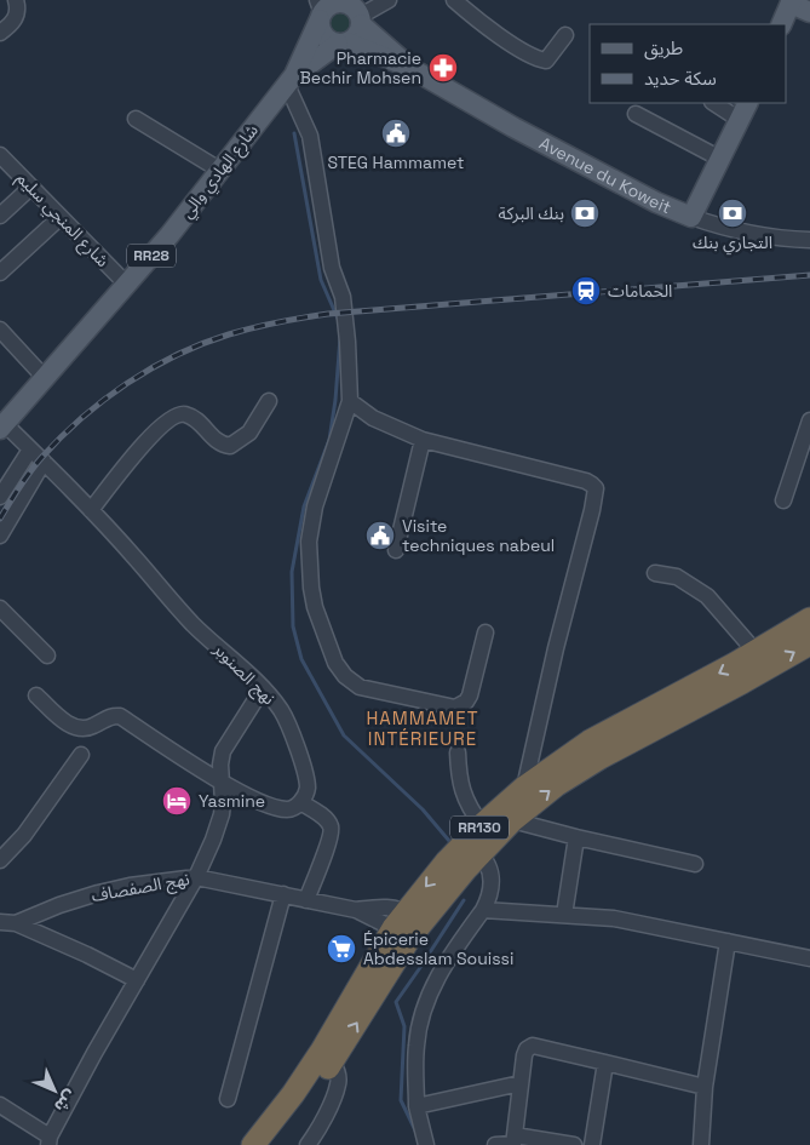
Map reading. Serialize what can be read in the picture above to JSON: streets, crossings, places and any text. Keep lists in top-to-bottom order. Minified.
{"streets":{"highway":["RR130"],"main road":["شارع الهادي والي","Avenue du Koweit","RR28"],"street":["شارع المنجي سليم","نهج الصنوبر","نهج الصفصاف"]},"crossings":[["شارع الهادي والي","شارع المنجي سليم"],["شارع الهادي والي","RR28"],["شارع الهادي والي","نهج الصنوبر"],["RR130","نهج الصفصاف"]],"districts":["HAMMAMET INTÉRIEURE"],"places":{"pharmacy":["Pharmacie Bechir Mohsen"],"public building":["STEG Hammamet","Visite techniques nabeul"],"bank":["بنك البركة","التجاري بنك"],"station":["الحمامات"],"hotel":["Yasmine"],"supermarket":["Épicerie Abdesslam Souissi"]},"legend":["طريق","سكة حديد"],"north":"bottom right"}
